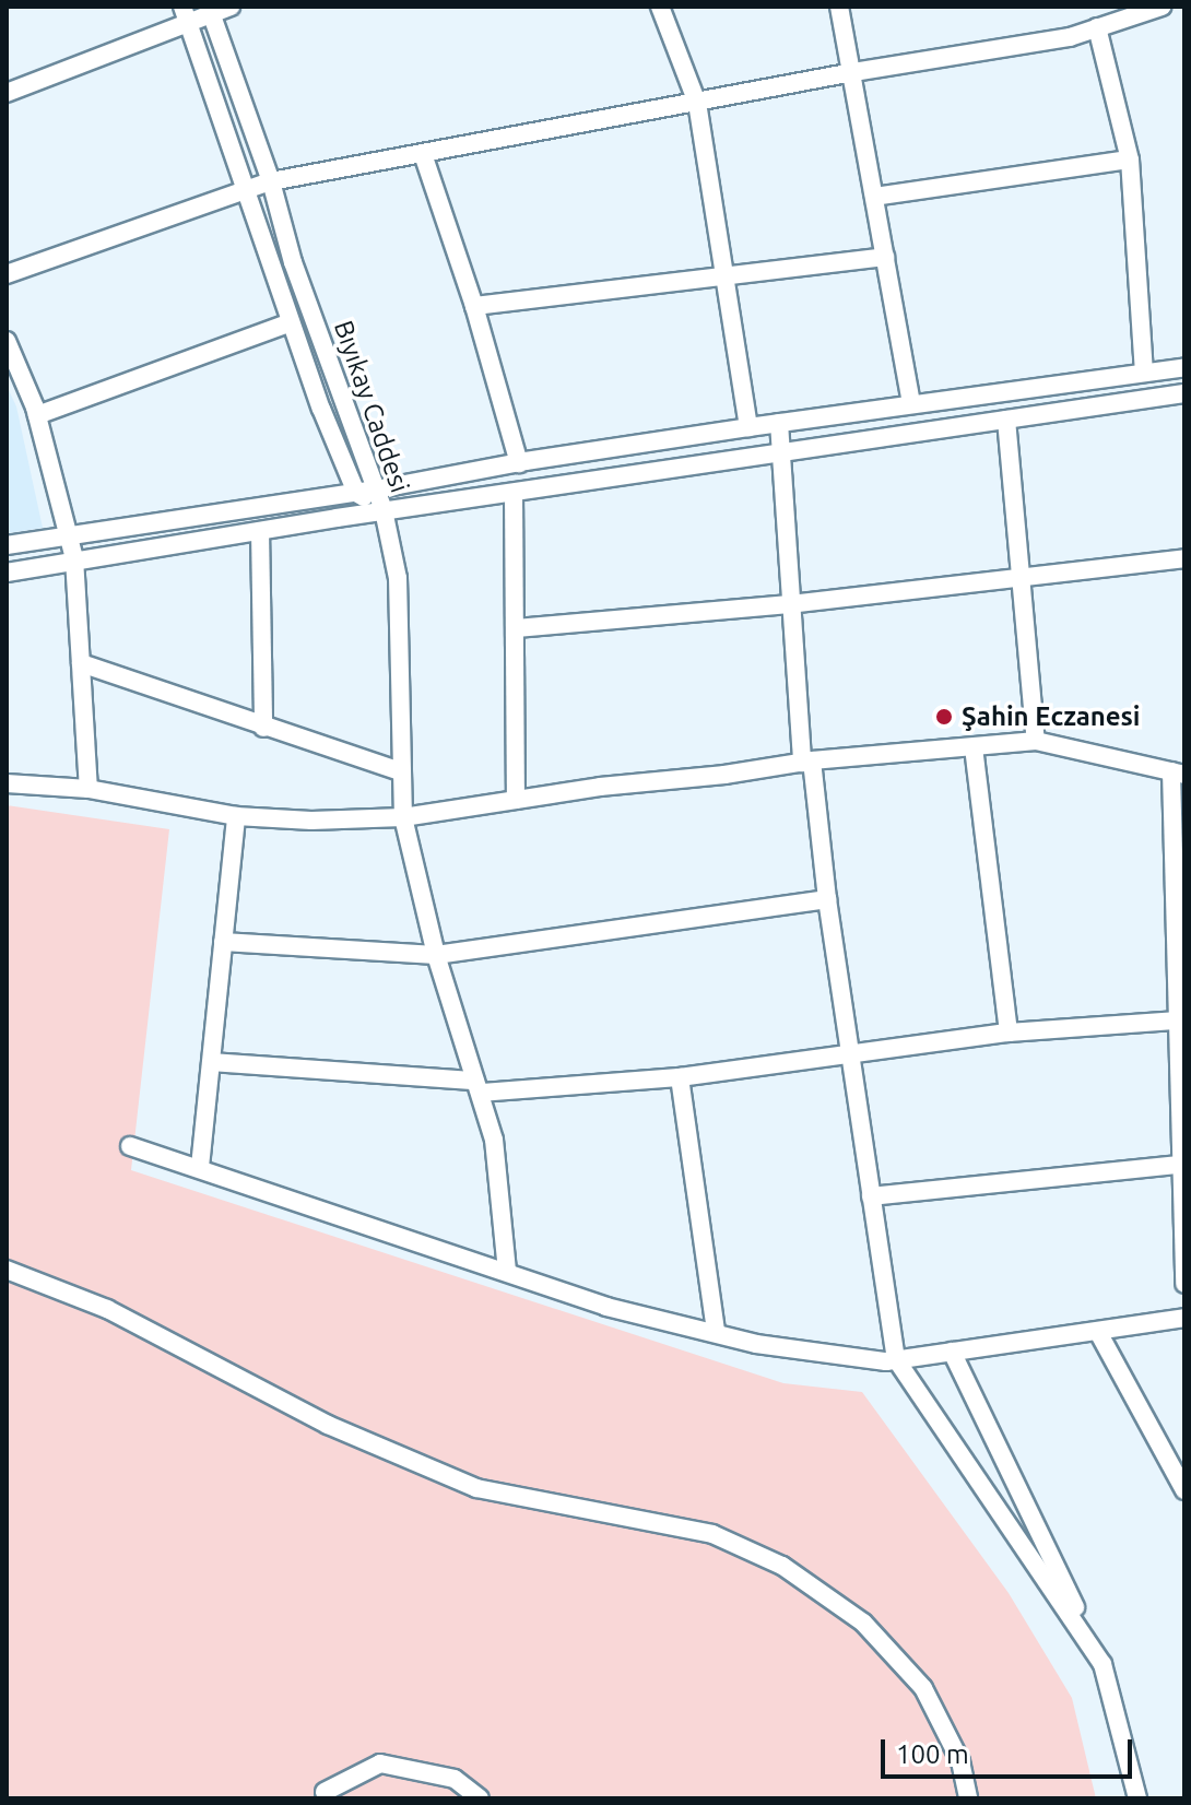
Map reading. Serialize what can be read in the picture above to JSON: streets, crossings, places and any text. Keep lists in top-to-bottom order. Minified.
{"streets":{"street":["Bıyıkay Caddesi"]},"places":["Şahin Eczanesi"],"scale_bar":"100 m"}
